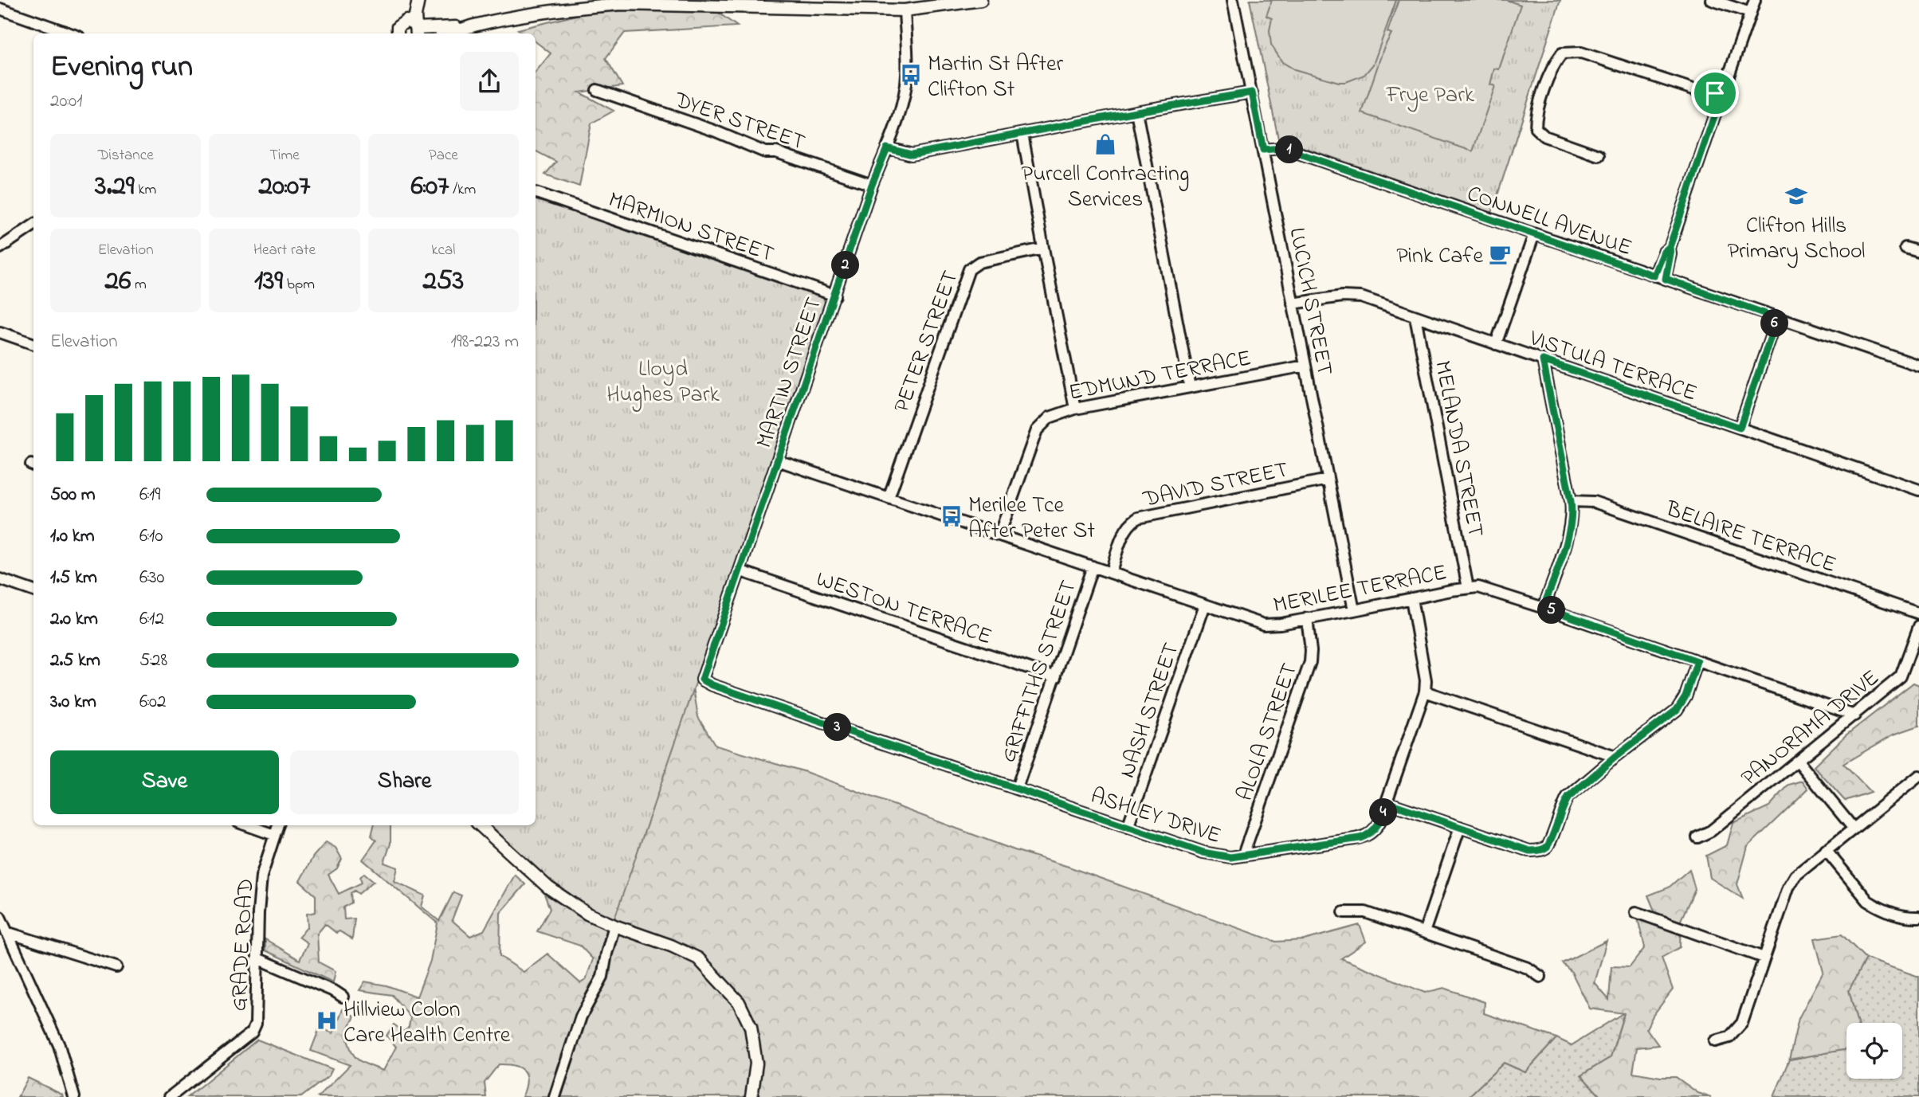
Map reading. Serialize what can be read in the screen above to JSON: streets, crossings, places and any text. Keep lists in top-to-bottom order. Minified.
{"streets":{"street":["DYER STREET","CONNELL AVENUE","MARMION STREET","LUCICH STREET","PETER STREET","VISTULA TERRACE","MARTIN STREET","EDMUND TERRACE","MELANDA STREET","DAVID STREET","BELAIRE TERRACE","MERILEE TERRACE","WESTON TERRACE","GRIFFITHS STREET","NASH STREET","PANORAMA DRIVE","ALOLA STREET","ASHLEY DRIVE","GRADE ROAD"]},"crossings":[["DYER STREET","MARTIN STREET"],["CONNELL AVENUE","LUCICH STREET"],["MARMION STREET","MARTIN STREET"],["LUCICH STREET","VISTULA TERRACE"],["LUCICH STREET","EDMUND TERRACE"],["LUCICH STREET","DAVID STREET"],["LUCICH STREET","MERILEE TERRACE"],["PETER STREET","MERILEE TERRACE"],["VISTULA TERRACE","MELANDA STREET"],["MARTIN STREET","MERILEE TERRACE"],["MARTIN STREET","WESTON TERRACE"],["MARTIN STREET","ASHLEY DRIVE"],["EDMUND TERRACE","MERILEE TERRACE"],["MELANDA STREET","MERILEE TERRACE"],["DAVID STREET","MERILEE TERRACE"],["MERILEE TERRACE","GRIFFITHS STREET"],["MERILEE TERRACE","NASH STREET"],["MERILEE TERRACE","PANORAMA DRIVE"],["MERILEE TERRACE","ALOLA STREET"],["MERILEE TERRACE","ASHLEY DRIVE"],["WESTON TERRACE","GRIFFITHS STREET"],["GRIFFITHS STREET","ASHLEY DRIVE"],["NASH STREET","ASHLEY DRIVE"],["ALOLA STREET","ASHLEY DRIVE"]],"parks":["Frye Park","Lloyd Hughes Park"],"places":{"bus stop":["Martin St After Clifton St","Merilee Tce After Peter St"],"shop":["Purcell Contracting Services"],"school or university":["Clifton Hills Primary School"],"cafe":["Pink Cafe"],"hospital":["Hillview Colon Care Health Centre"]},"page":{"heading":["Evening run","20:01"],"stats":[["Distance","3.29 km"],["Time","20:07"],["Pace","6:07 /km"],["Elevation","26 m"],["Heart rate","139 bpm"],["kcal","253"]],"pins":["1","2","6","5","3","4"],"chart":["Elevation","198–223 m"],"list":[{"name":"500 m","note":"6:19"},{"name":"1.0 km","note":"6:10"},{"name":"1.5 km","note":"6:30"},{"name":"2.0 km","note":"6:12"},{"name":"2.5 km","note":"5:28"},{"name":"3.0 km","note":"6:02"}],"buttons":["Save","Share"]}}
